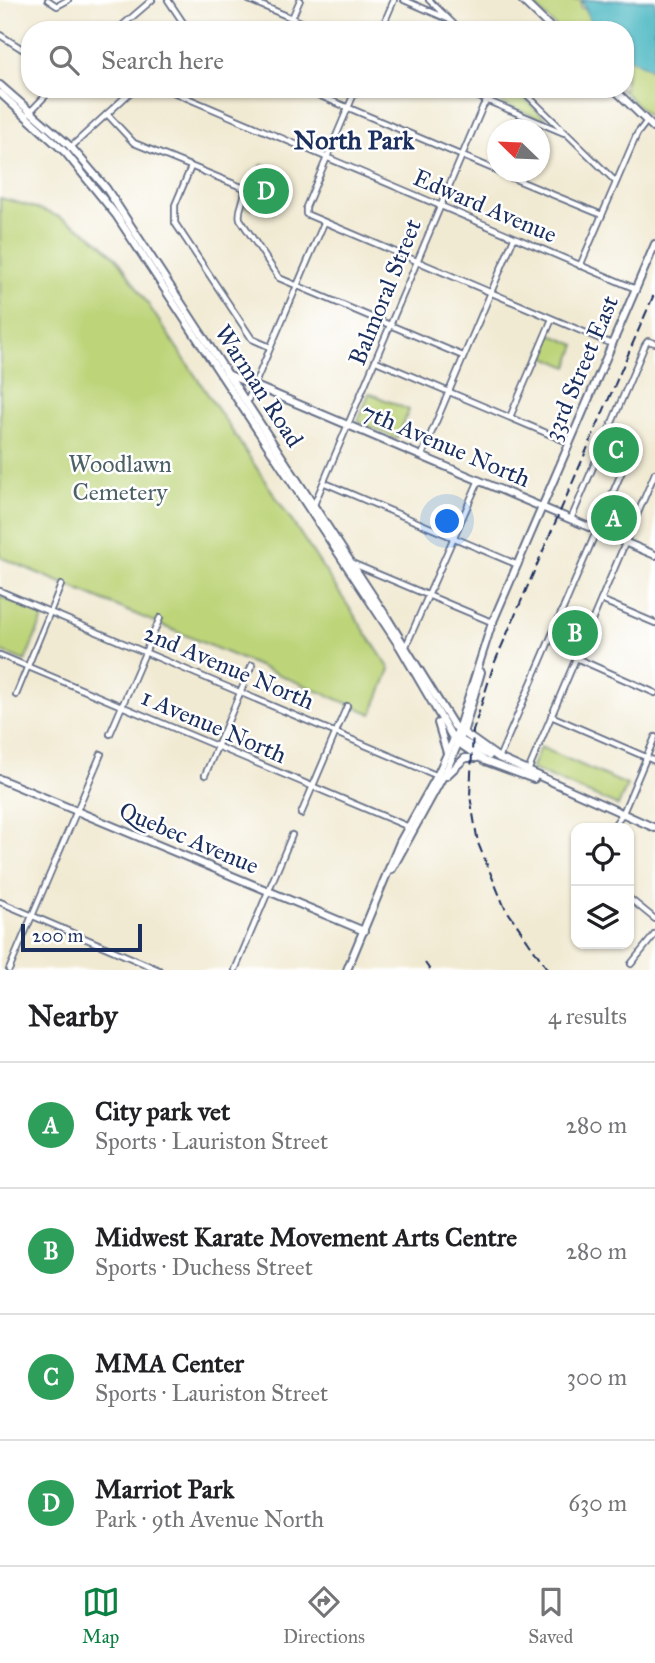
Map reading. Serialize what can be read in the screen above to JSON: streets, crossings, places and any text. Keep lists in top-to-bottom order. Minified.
{"streets":{"main road":["33rd Street East","Warman Road","7th Avenue North","Quebec Avenue"],"street":["Edward Avenue","Balmoral Street","2nd Avenue North","1 Avenue North"]},"crossings":[["Edward Avenue","Balmoral Street"],["Edward Avenue","33rd Street East"],["Balmoral Street","Warman Road"],["Balmoral Street","7th Avenue North"],["33rd Street East","Warman Road"],["33rd Street East","7th Avenue North"],["33rd Street East","2nd Avenue North"],["33rd Street East","1 Avenue North"],["33rd Street East","Quebec Avenue"],["Warman Road","7th Avenue North"]],"districts":["North Park"],"parks":["Woodlawn Cemetery"],"scale_bar":"200 m","north":"top left","page":{"search":"Search here","pins":["D","C","A","B"],"scale":"200 m","heading":["Nearby","4 results"],"list":[{"mark":"A","name":"City park vet","note":"Sports · Lauriston Street","value":"280 m"},{"mark":"B","name":"Midwest Karate Movement Arts Centre","note":"Sports · Duchess Street","value":"280 m"},{"mark":"C","name":"MMA Center","note":"Sports · Lauriston Street","value":"300 m"},{"mark":"D","name":"Marriot Park","note":"Park · 9th Avenue North","value":"630 m"}],"nav":["Map","Directions","Saved"]}}
